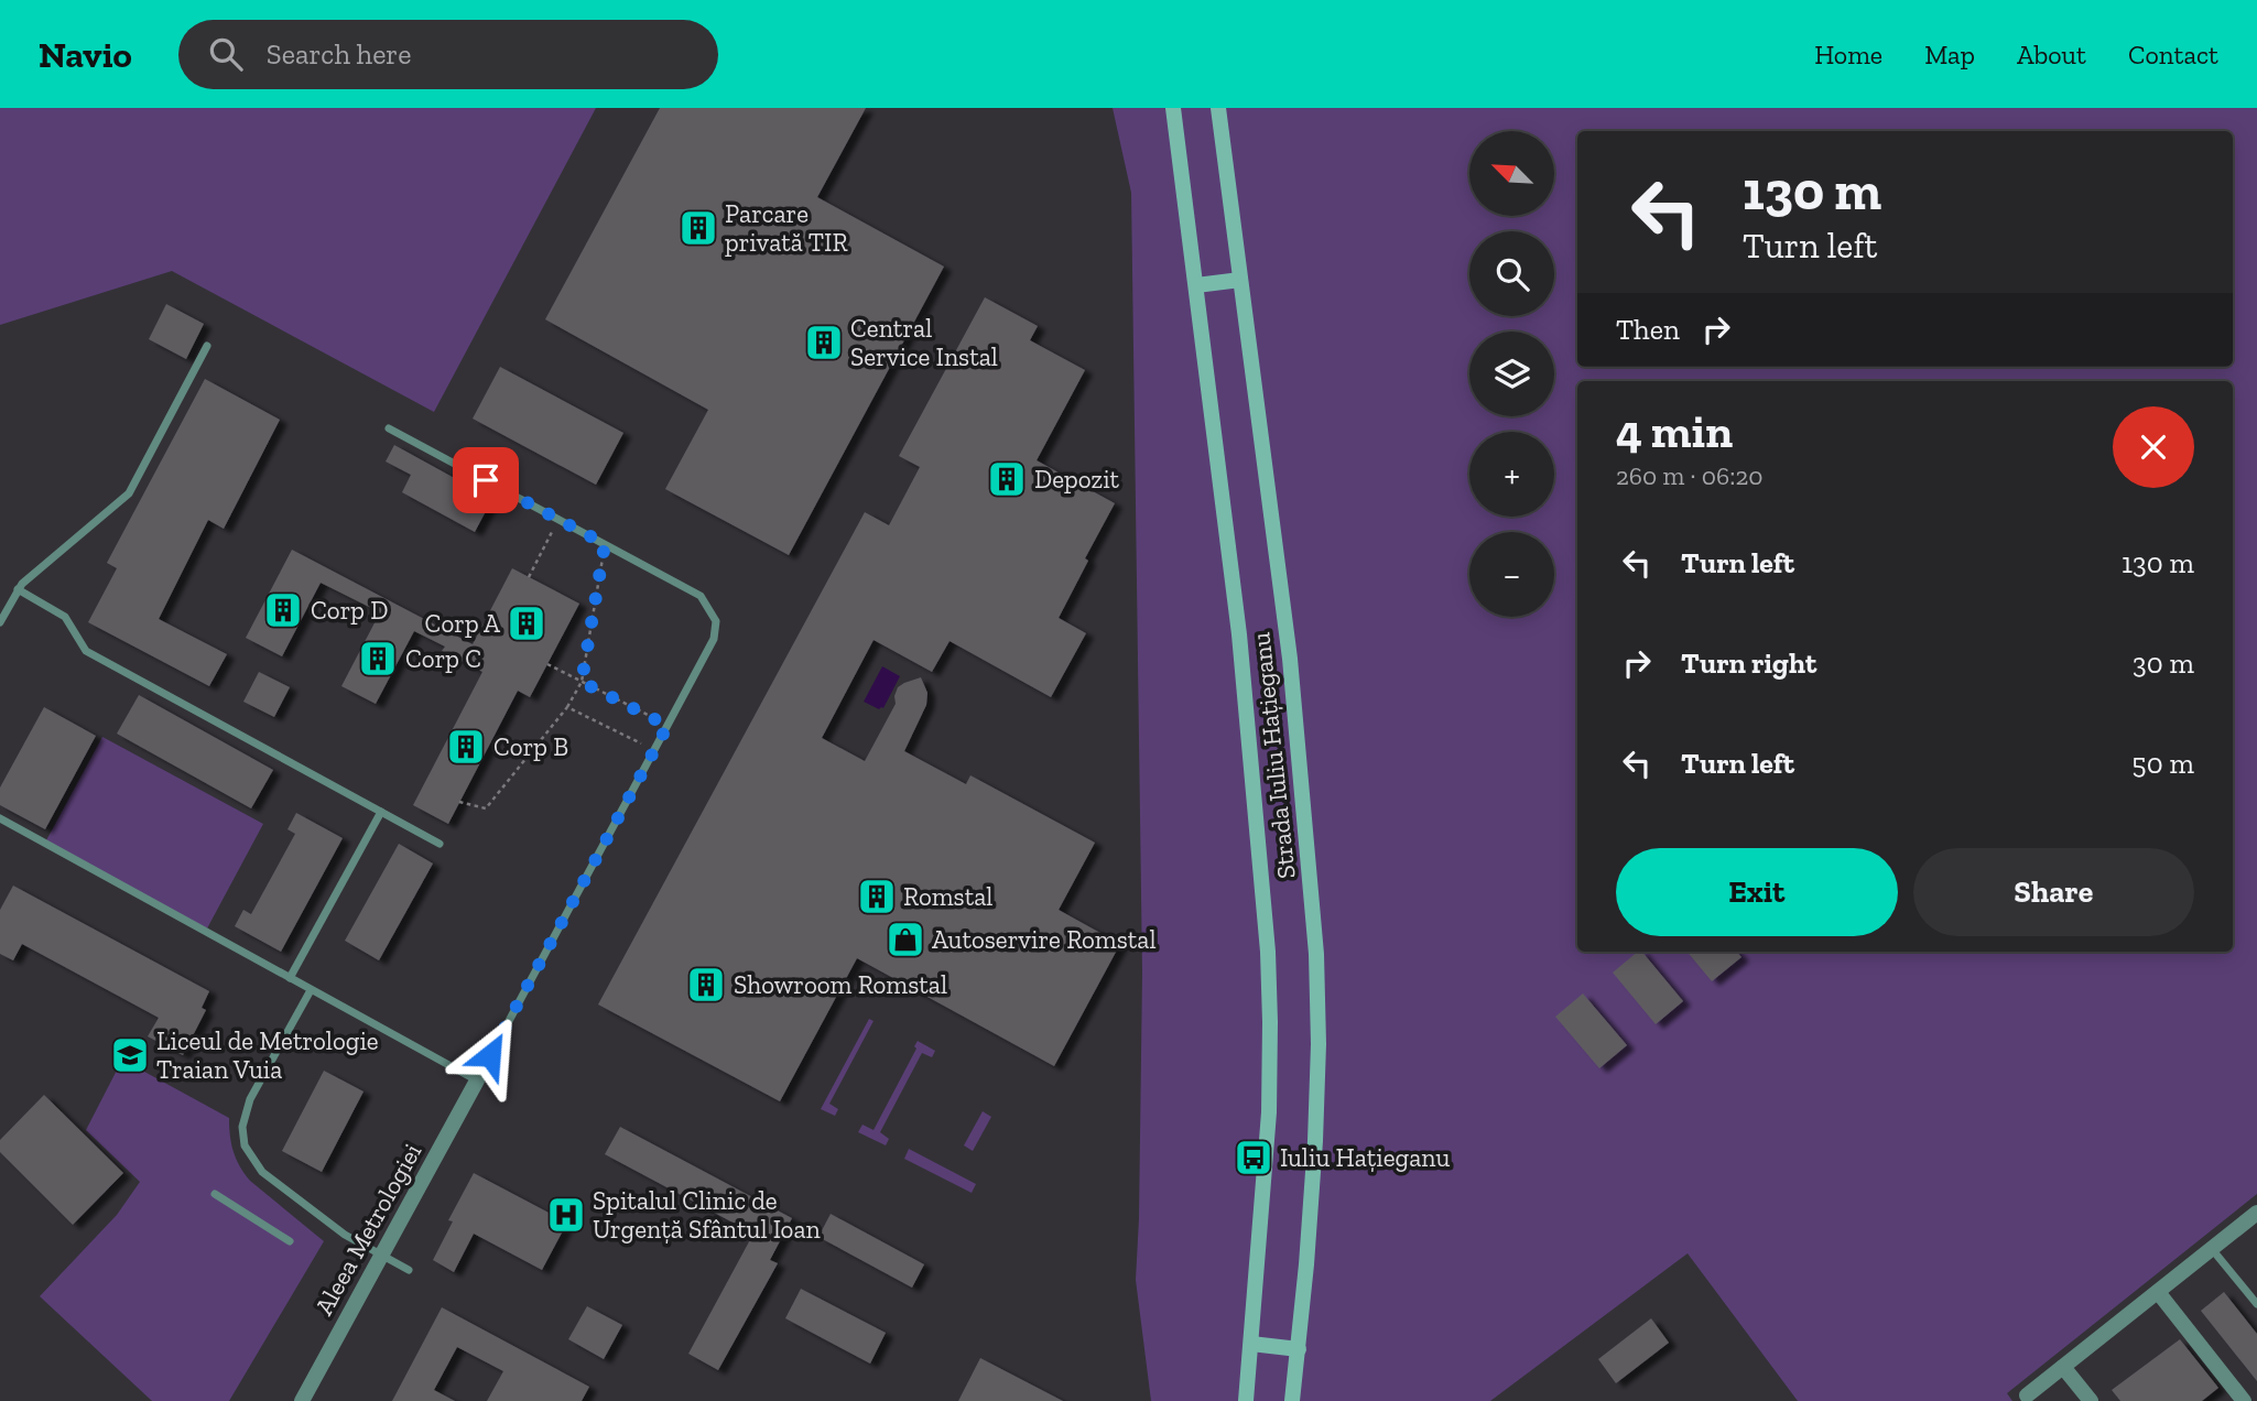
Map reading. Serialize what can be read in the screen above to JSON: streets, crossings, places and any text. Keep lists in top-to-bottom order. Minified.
{"streets":{"main road":["Strada Iuliu Hațieganu"],"street":["Aleea Metrologiei"]},"places":{"building":["Parcare privată TIR","Central Service Instal","Depozit","Corp D","Corp A","Corp C","Corp B","Romstal","Showroom Romstal"],"shop":["Autoservire Romstal"],"school or university":["Liceul de Metrologie Traian Vuia"],"bus stop":["Iuliu Hațieganu"],"hospital":["Spitalul Clinic de Urgență Sfântul Ioan"]},"north":"top left","page":{"header":"Navio","search":"Search here","nav":["Home","Map","About","Contact"],"map_buttons":["+","−"],"turn":["130 m","Turn left"],"then":"Then","heading":["4 min","260 m · 06:20"],"list":[{"name":"Turn left","value":"130 m"},{"name":"Turn right","value":"30 m"},{"name":"Turn left","value":"50 m"}],"buttons":["Exit","Share"]}}
